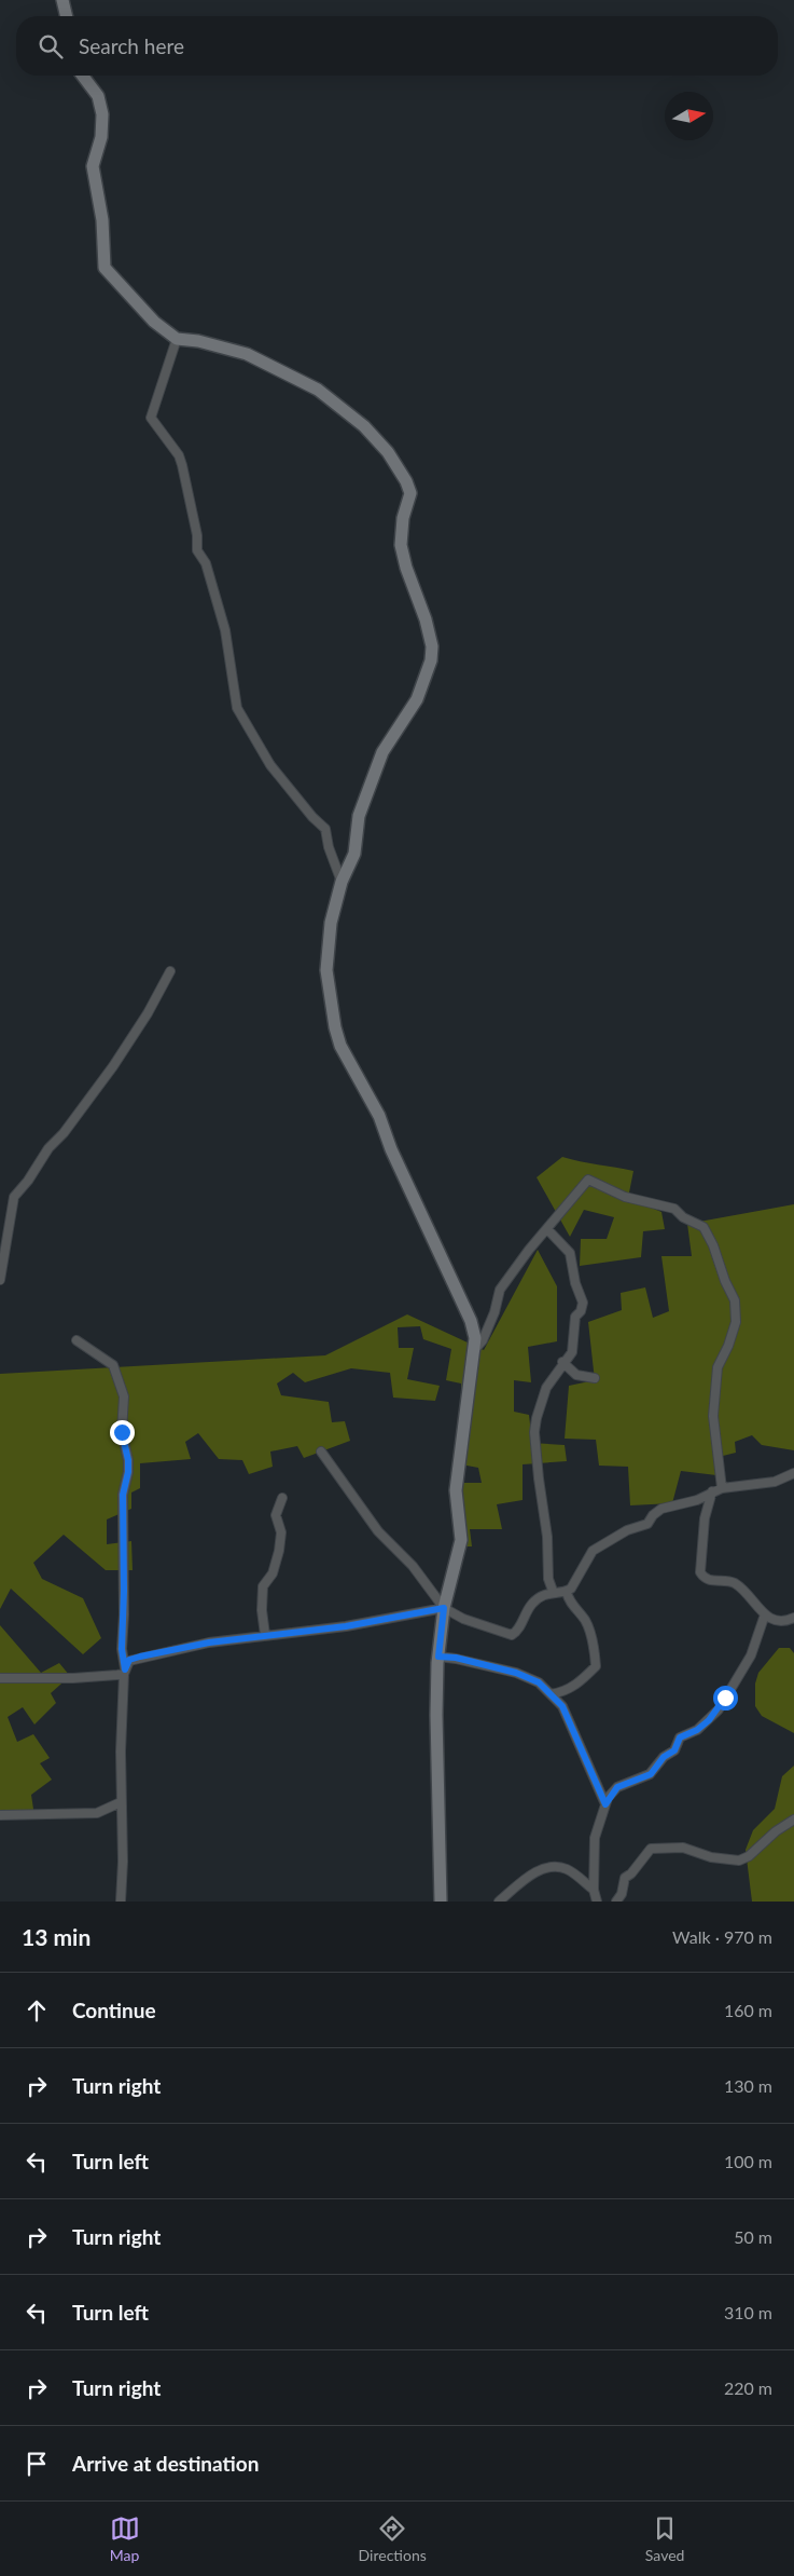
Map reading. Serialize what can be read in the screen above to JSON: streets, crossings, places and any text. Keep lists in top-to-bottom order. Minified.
{"north":"right","page":{"search":"Search here","heading":["13 min","Walk · 970 m"],"list":[["Continue","160 m"],["Turn right","130 m"],["Turn left","100 m"],["Turn right","50 m"],["Turn left","310 m"],["Turn right","220 m"],"Arrive at destination"],"nav":["Map","Directions","Saved"]}}
